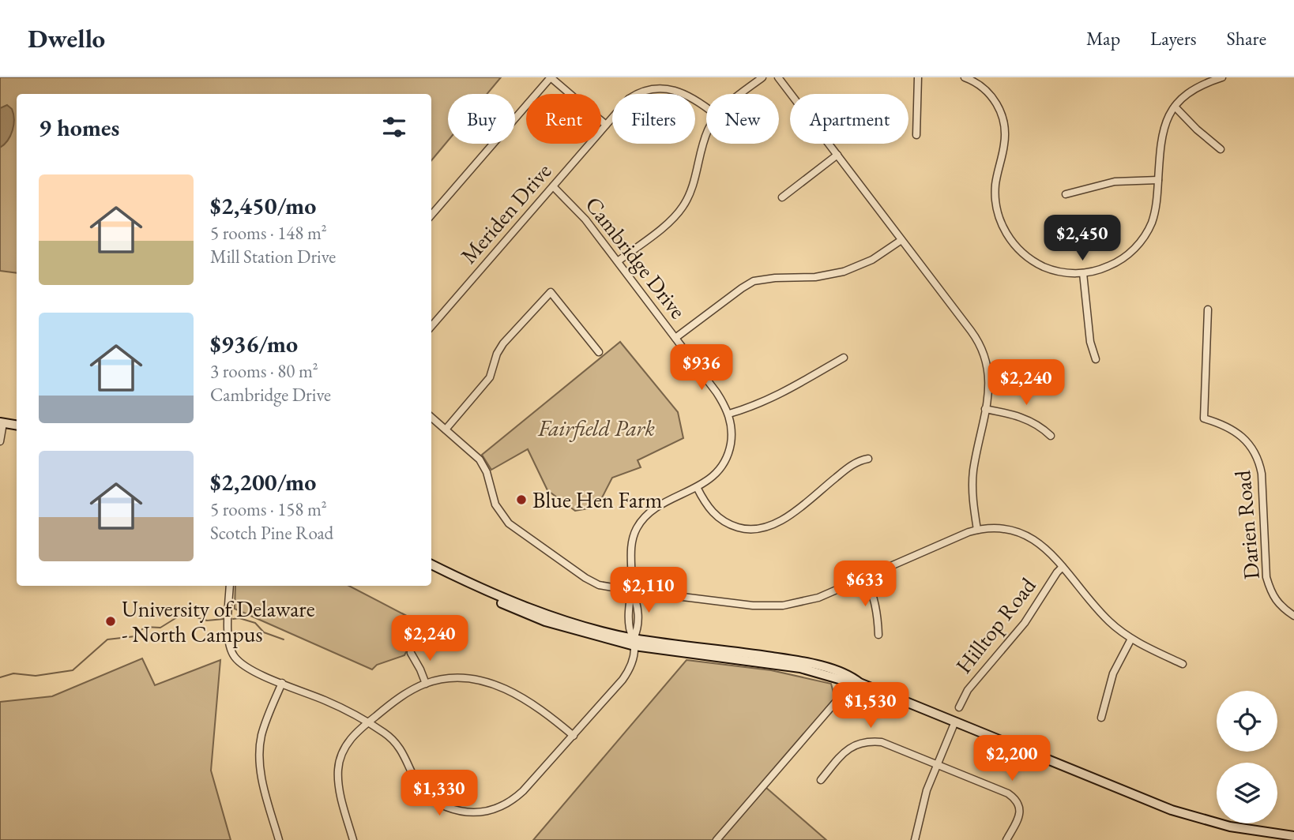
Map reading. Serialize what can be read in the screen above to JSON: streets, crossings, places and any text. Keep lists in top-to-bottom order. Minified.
{"streets":{"street":["Meriden Drive","Cambridge Drive","Darien Road","Hilltop Road"]},"crossings":[["Meriden Drive","Cambridge Drive"]],"parks":["Fairfield Park"],"places":["Blue Hen Farm","University of Delaware - North Campus"],"page":{"header":"Dwello","nav":["Map","Layers","Share"],"chip":["Buy","Rent","Filters","New","Apartment"],"heading":"9 homes","list":[{"name":"$2,450/mo","note":"5 rooms · 148 m² · Mill Station Drive"},{"name":"$936/mo","note":"3 rooms · 80 m² · Cambridge Drive"},{"name":"$2,200/mo","note":"5 rooms · 158 m² · Scotch Pine Road"}],"price":["$2,450","$936","$2,240","$633","$2,110","$2,240","$1,530","$2,200","$1,330"]}}
